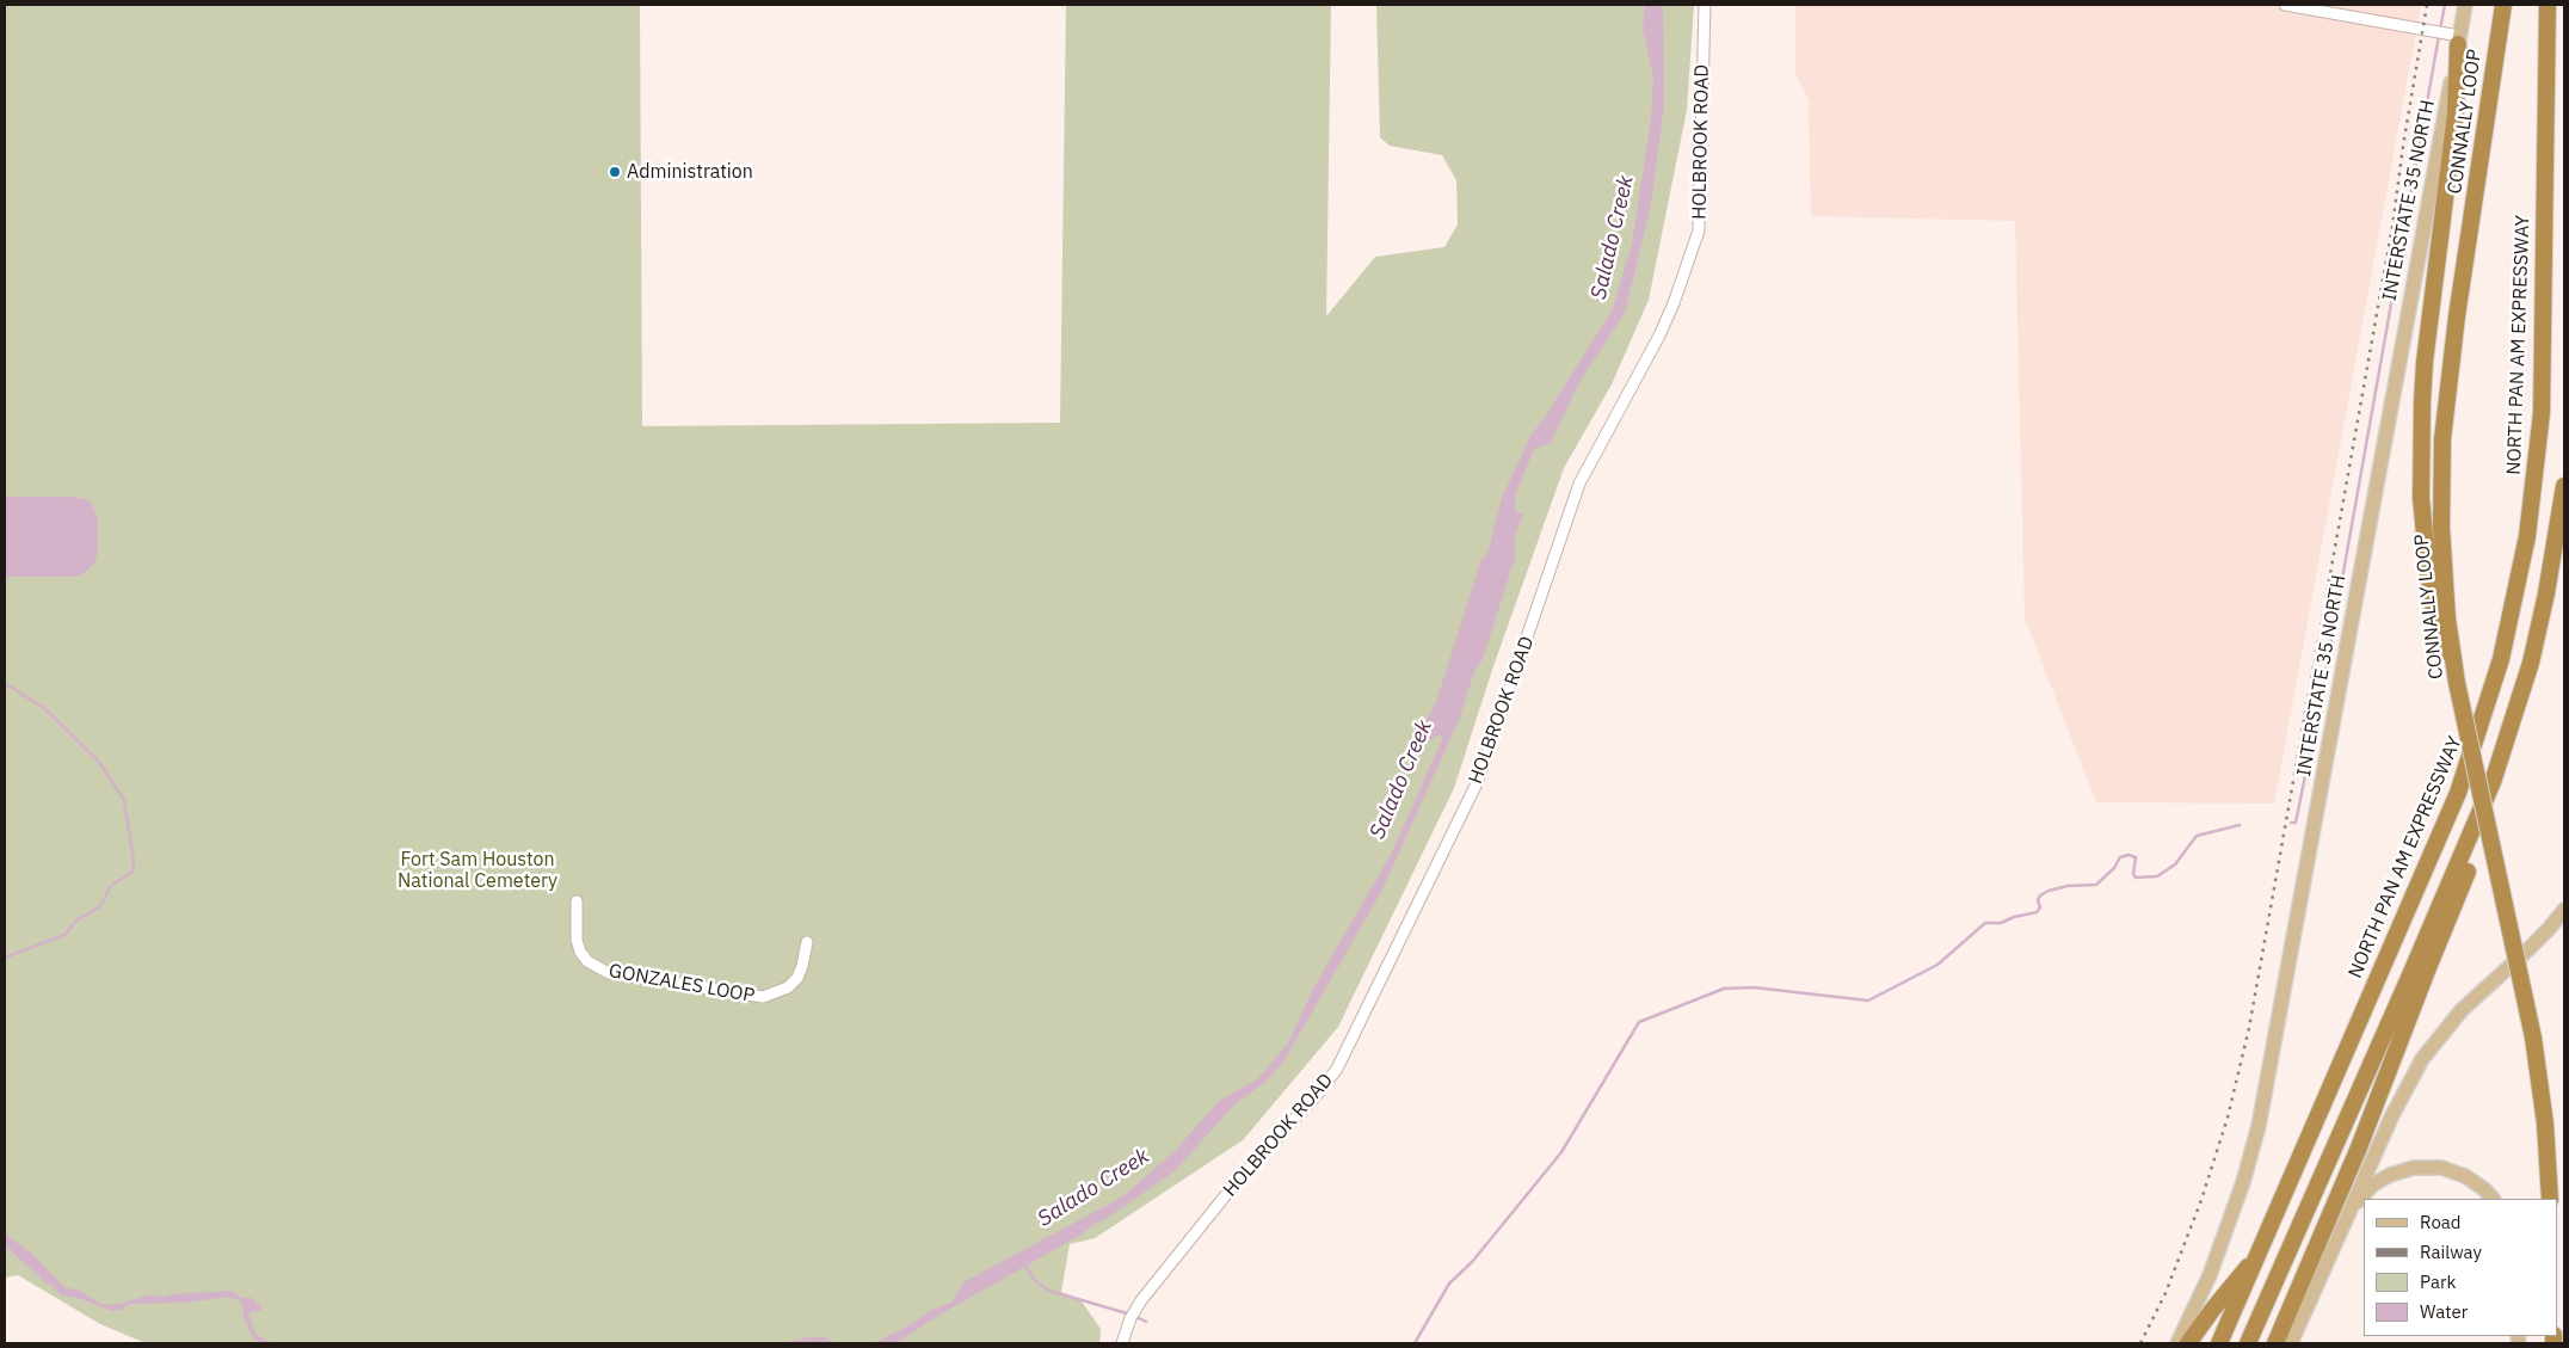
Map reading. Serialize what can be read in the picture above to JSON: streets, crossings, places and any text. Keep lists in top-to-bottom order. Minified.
{"streets":{"highway":["CONNALLY LOOP","NORTH PAN AM EXPRESSWAY"],"main road":["INTERSTATE 35 NORTH"],"street":["HOLBROOK ROAD","GONZALES LOOP"]},"water":["Salado Creek"],"parks":["Fort Sam Houston National Cemetery"],"places":["Administration"],"legend":["Road","Railway","Park","Water"]}
